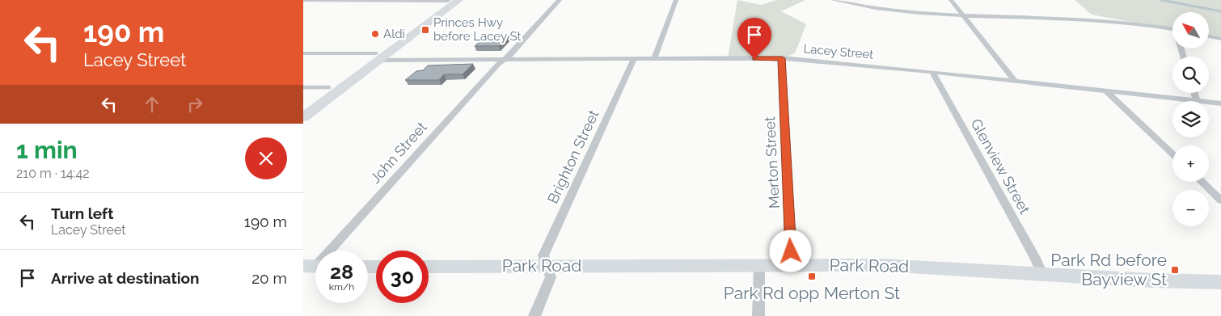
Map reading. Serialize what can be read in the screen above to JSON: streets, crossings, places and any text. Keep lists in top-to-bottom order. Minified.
{"streets":{"main road":["Park Road"],"street":["Lacey Street","John Street","Brighton Street","Merton Street","Glenview Street"]},"crossings":[["Lacey Street","John Street"],["Lacey Street","Brighton Street"],["Lacey Street","Merton Street"],["Lacey Street","Glenview Street"],["Brighton Street","Park Road"],["Merton Street","Park Road"],["Glenview Street","Park Road"]],"places":{"transit":["Princes Hwy before Lacey St","Park Rd before Bayview St","Park Rd opp Merton St"],"other":["Aldi"]},"north":"top left","page":{"turn":["190 m","Lacey Street"],"map_buttons":["+","−"],"heading":["1 min","210 m · 14:42"],"list":[{"name":"Turn left","note":"Lacey Street","value":"190 m"},{"name":"Arrive at destination","value":"20 m"}],"speed":"28 km/h","limit":"30"}}
